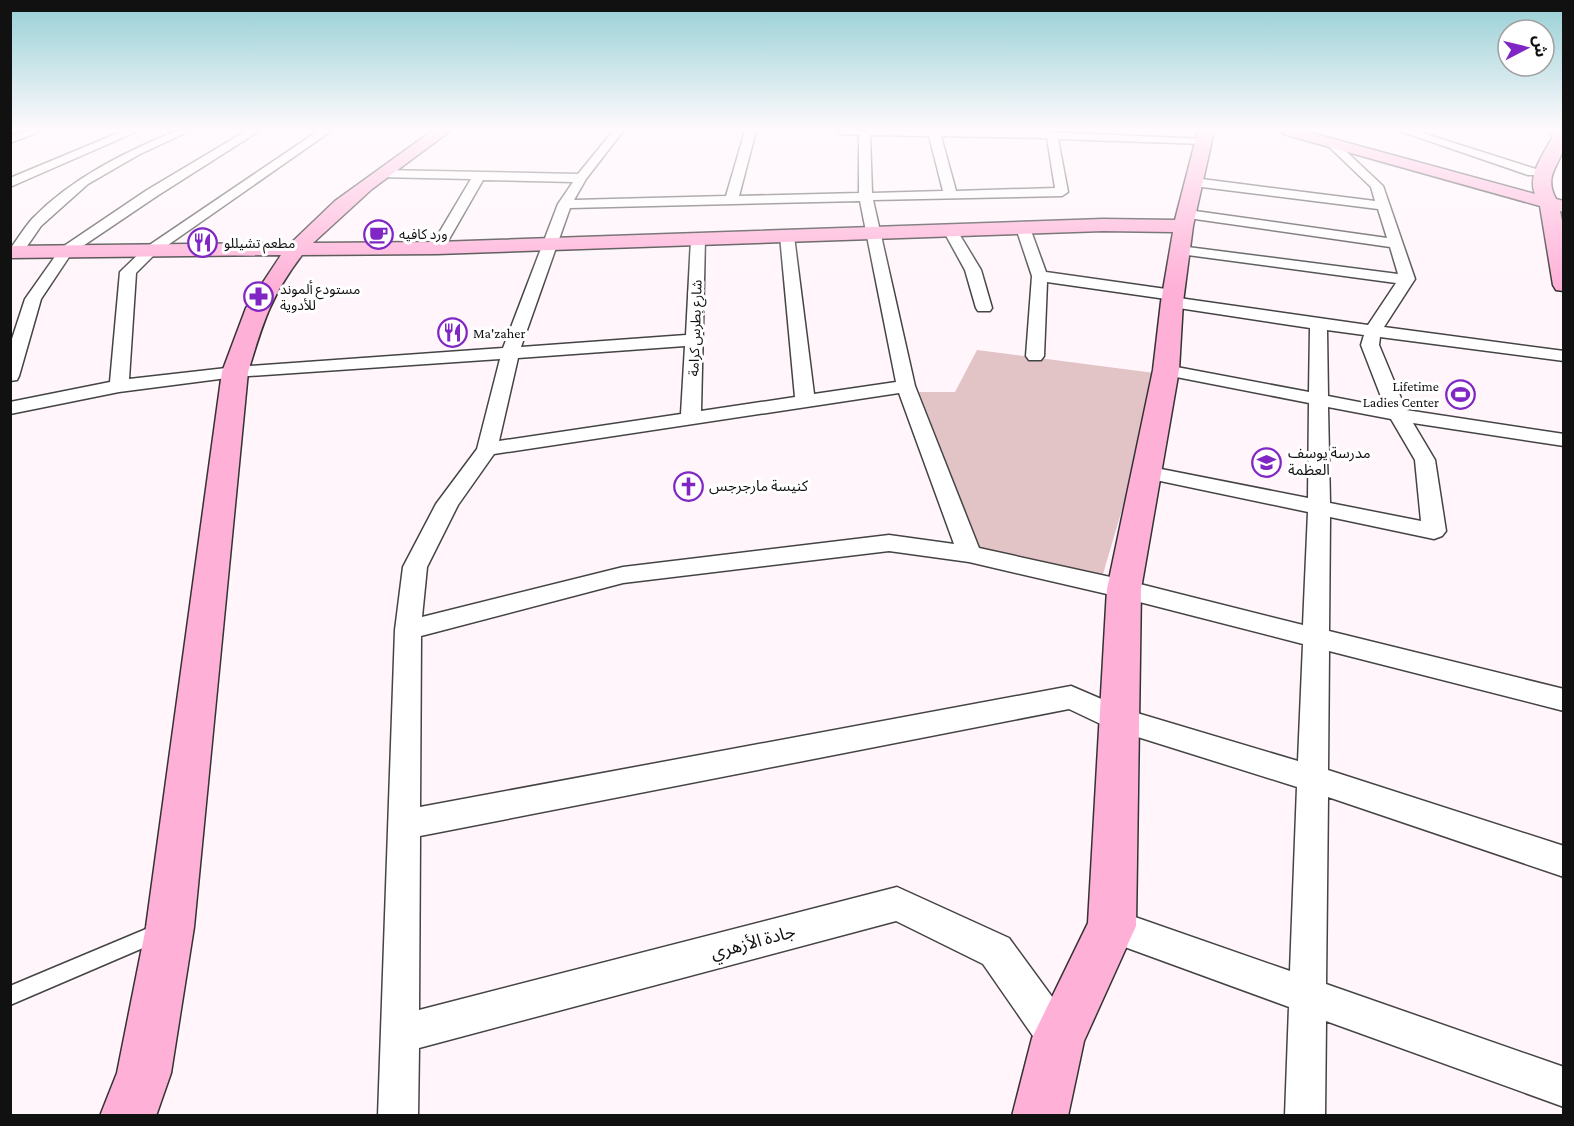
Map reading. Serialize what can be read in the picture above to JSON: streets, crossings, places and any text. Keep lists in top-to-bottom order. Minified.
{"streets":{"street":["شارع بطرس كرامة","جادة الأزهري"]},"places":{"cafe":["ورد كافيه"],"restaurant":["مطعم تشيللو","Ma'zaher"],"pharmacy":["مستودع ألموند للأدوية"],"sports":["Lifetime Ladies Center"],"school or university":["مدرسة يوسف العظمة"],"church":["كنيسة مارجرجس"]},"north":"right"}
